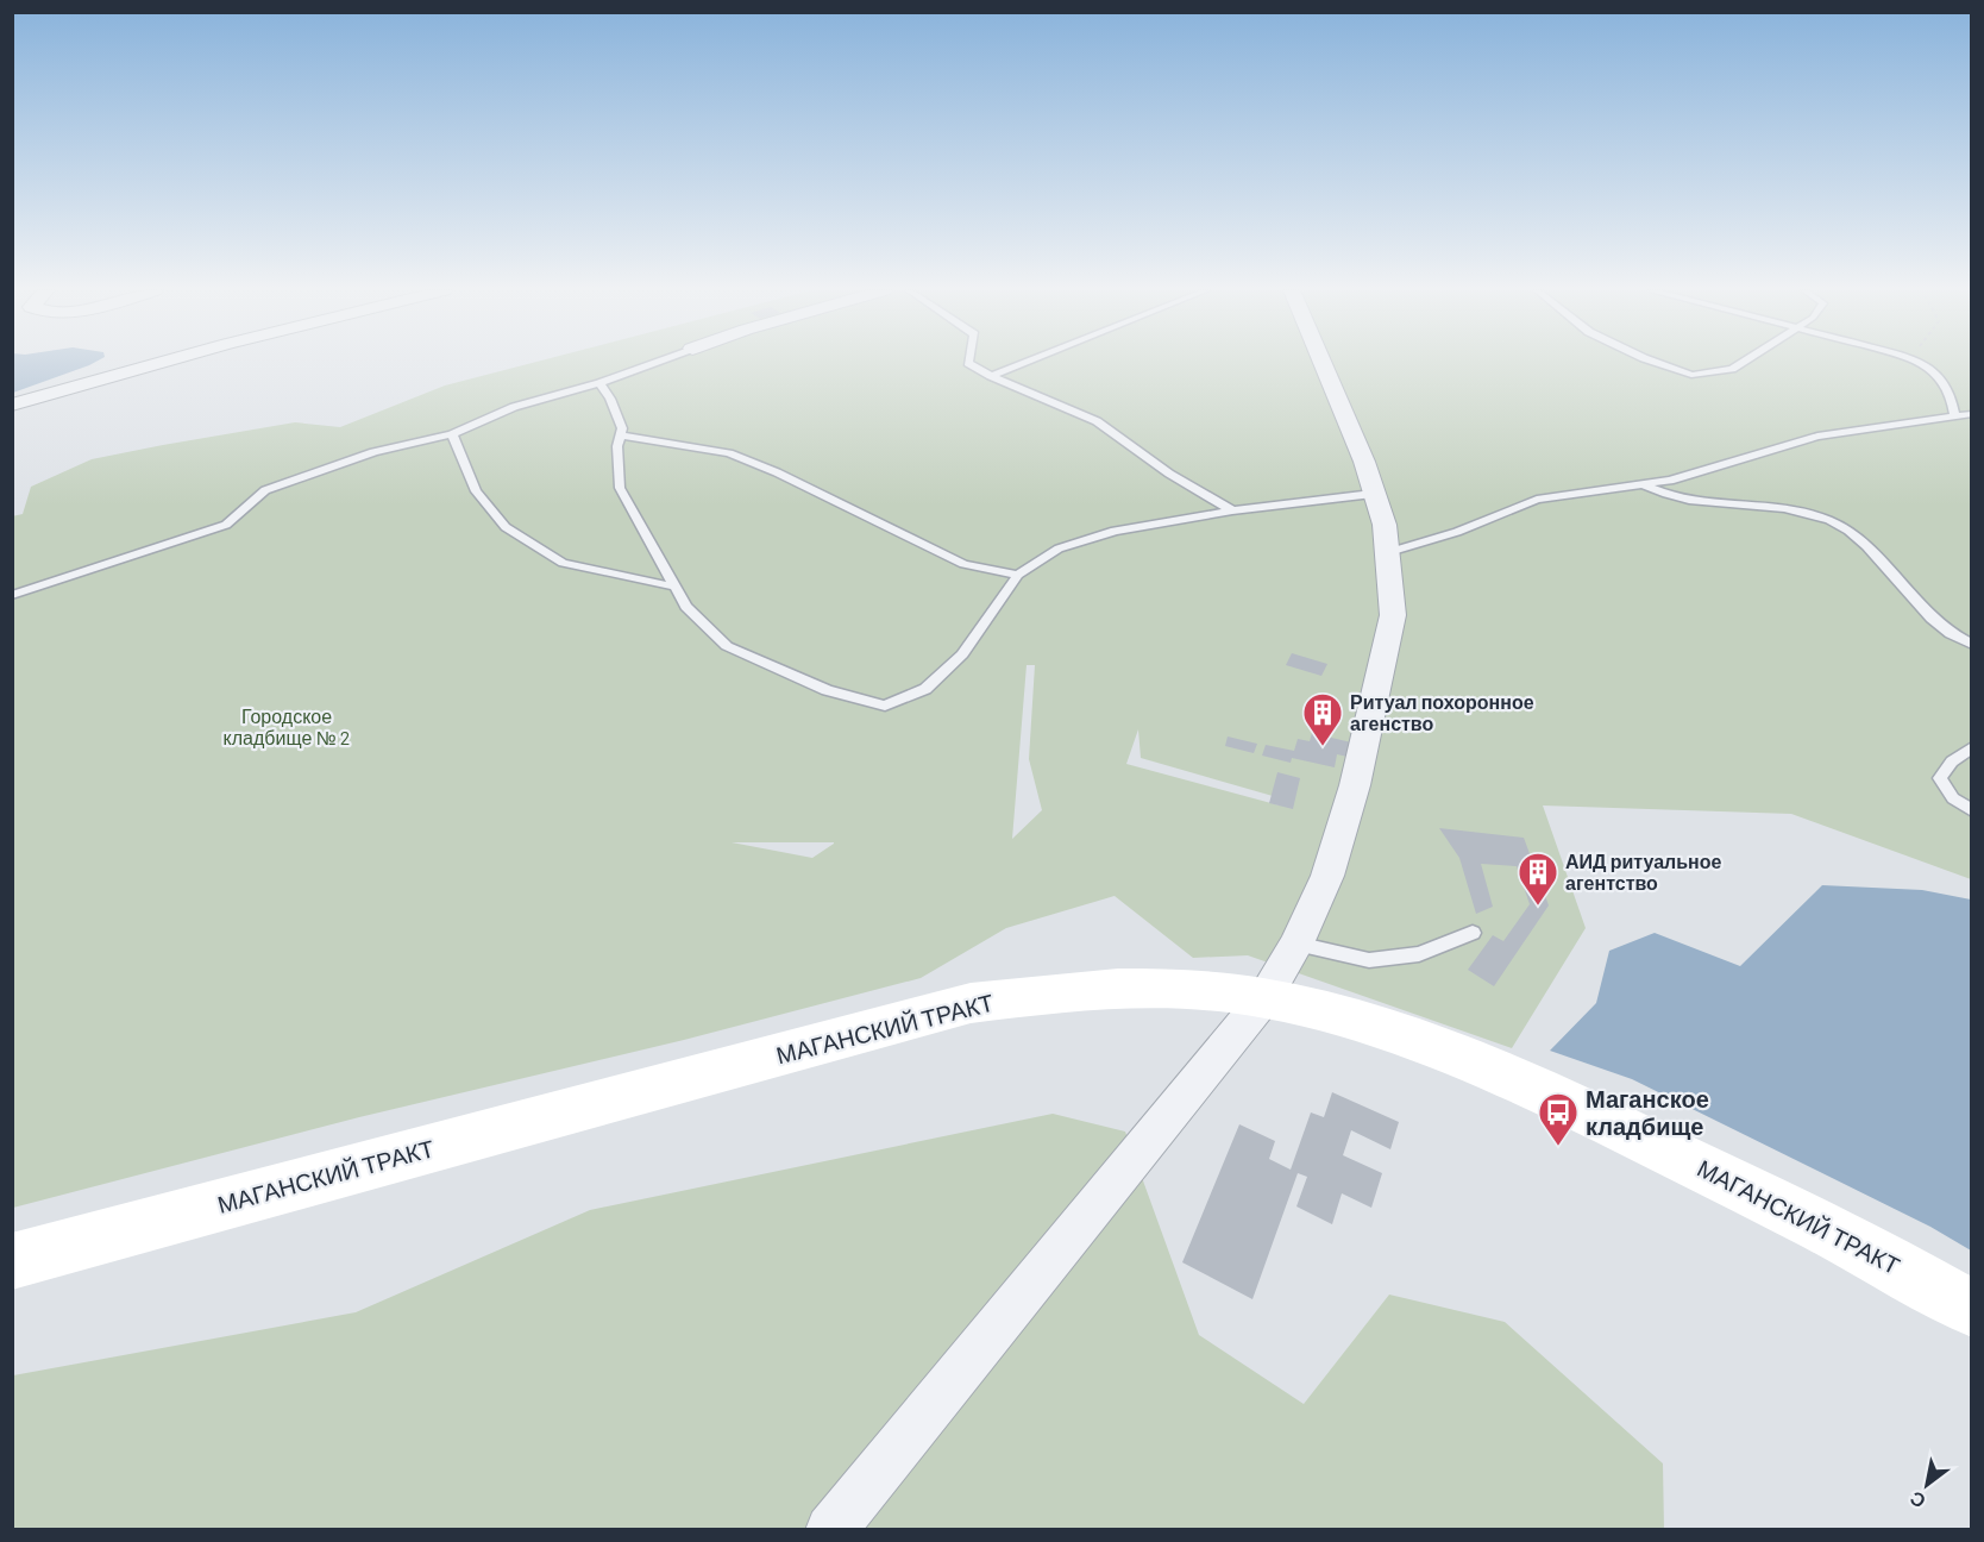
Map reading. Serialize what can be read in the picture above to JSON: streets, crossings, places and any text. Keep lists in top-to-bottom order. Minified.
{"streets":{"main road":["МАГАНСКИЙ ТРАКТ"]},"parks":["Городское кладбище № 2"],"places":{"building":["Ритуал похоронное агенство","АИД ритуальное агентство"],"bus stop":["Маганское кладбище"]},"north":"bottom left"}
